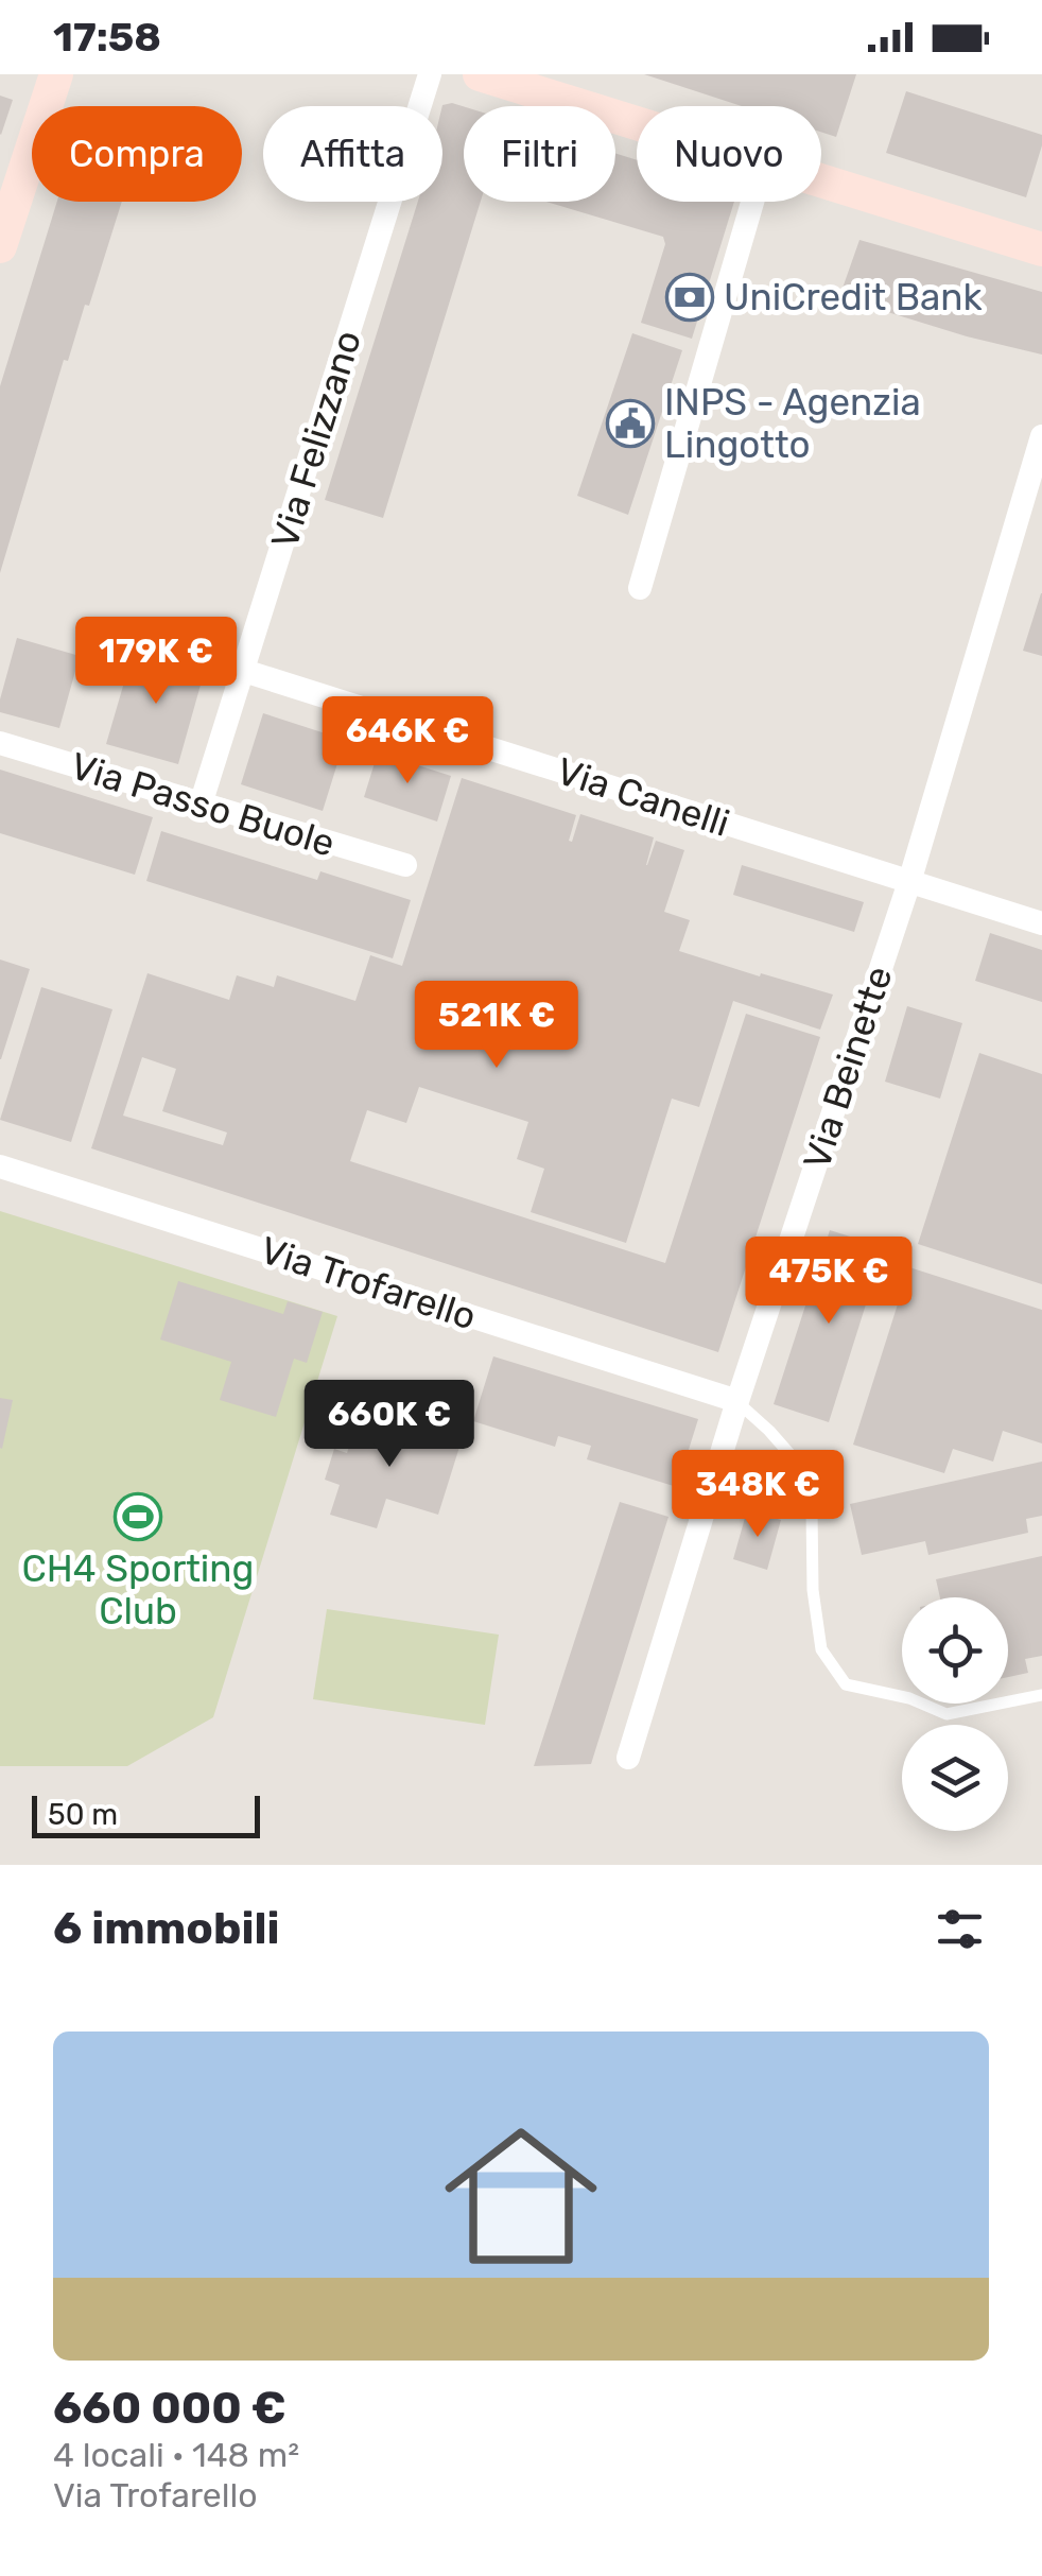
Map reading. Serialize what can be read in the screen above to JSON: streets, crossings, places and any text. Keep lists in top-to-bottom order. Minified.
{"streets":{"street":["Via Felizzano","Via Canelli","Via Passo Buole","Via Beinette","Via Trofarello"]},"crossings":[["Via Felizzano","Via Canelli"],["Via Felizzano","Via Passo Buole"],["Via Canelli","Via Beinette"],["Via Beinette","Via Trofarello"]],"places":{"bank":["UniCredit Bank"],"public building":["INPS - Agenzia Lingotto"],"sports":["CH4 Sporting Club"]},"scale_bar":"50 m","page":{"status":"17:58","chip":["Compra","Affitta","Filtri","Nuovo"],"price":["179K €","646K €","521K €","475K €","660K €","348K €"],"scale":"50 m","heading":"6 immobili","list":[{"name":"660 000 €","note":"4 locali · 148 m² · Via Trofarello"}]}}
